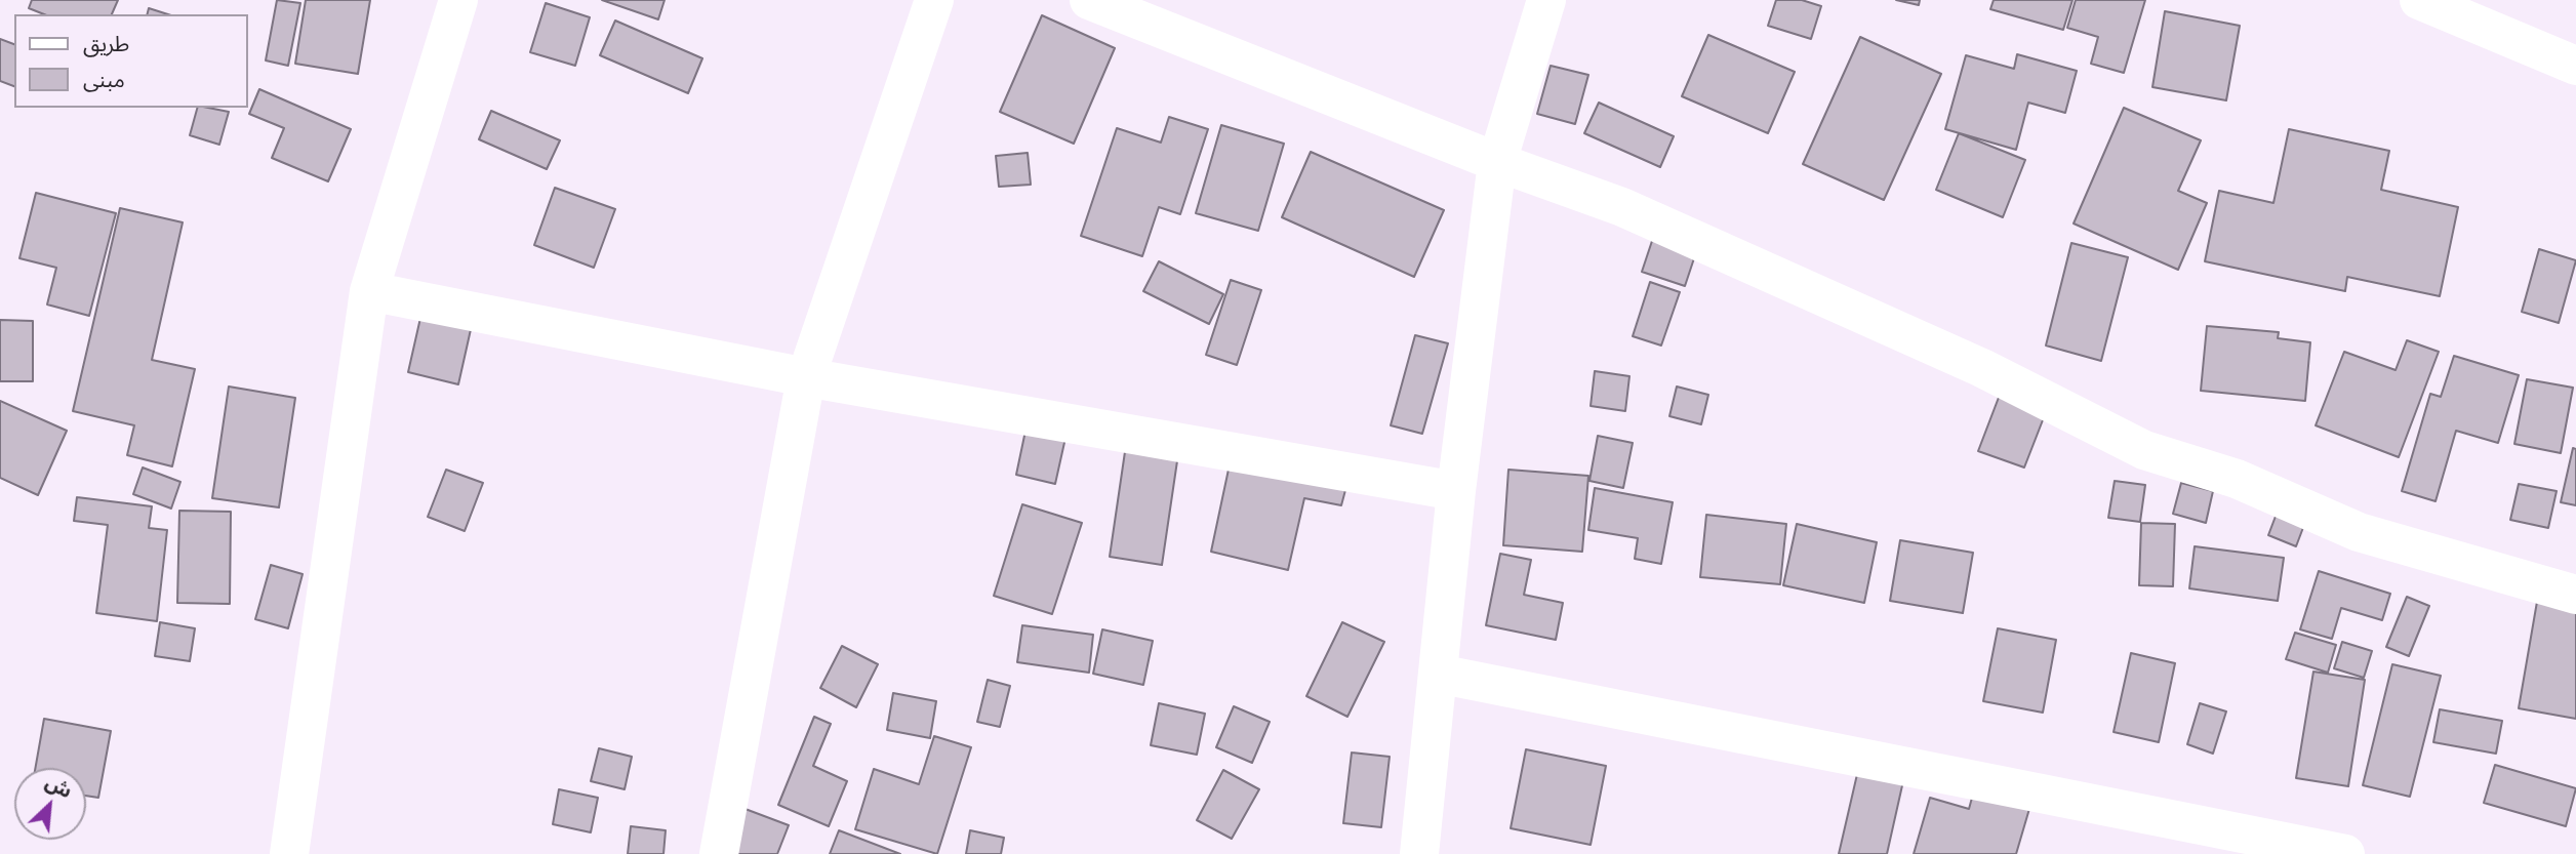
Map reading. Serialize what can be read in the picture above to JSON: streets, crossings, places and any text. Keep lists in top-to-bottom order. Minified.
{"legend":["طريق","مبنى"],"north":"top right"}
